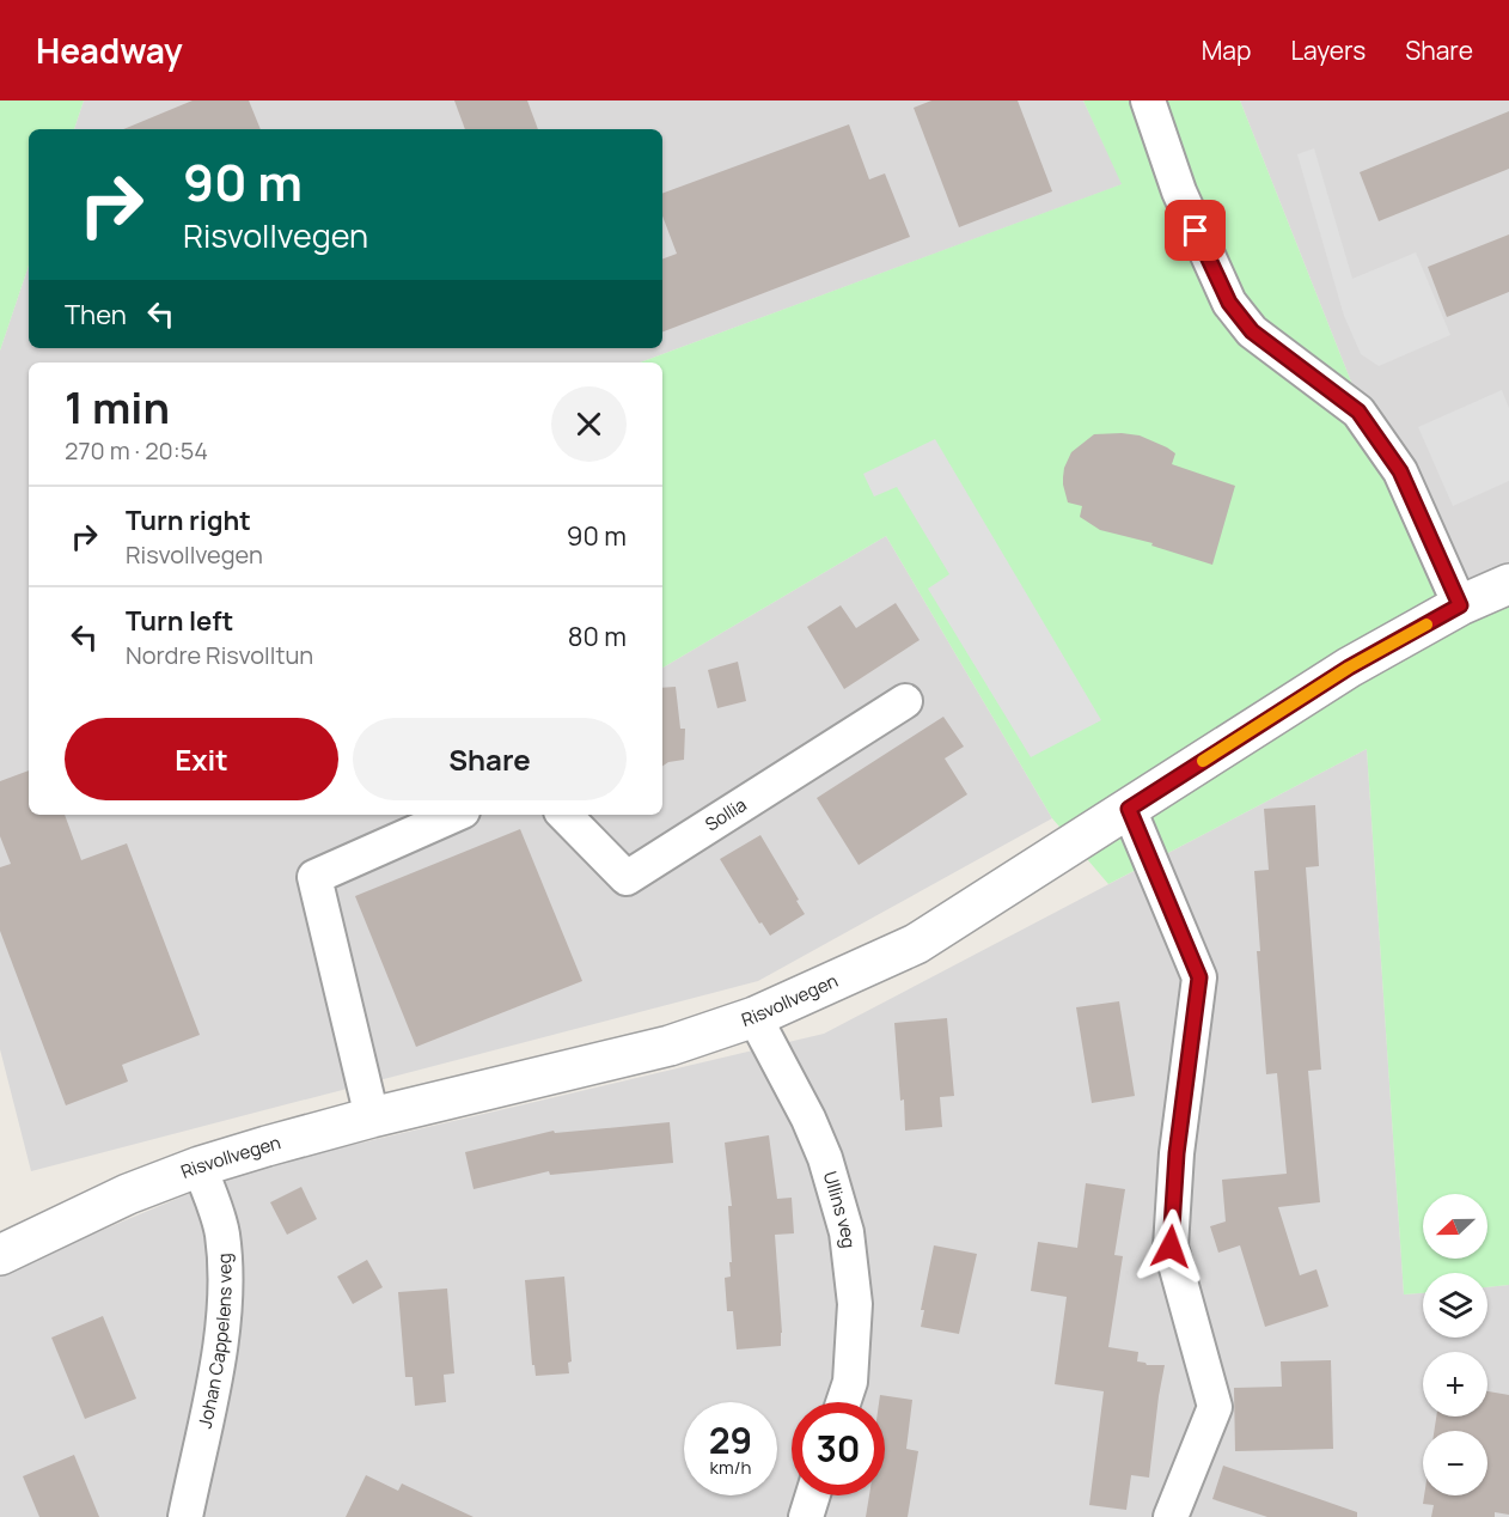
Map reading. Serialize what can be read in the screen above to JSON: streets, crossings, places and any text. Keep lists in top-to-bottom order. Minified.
{"streets":{"street":["Sollia","Risvollvegen","Ullins veg","Johan Cappelens veg"]},"crossings":[["Risvollvegen","Ullins veg"],["Risvollvegen","Johan Cappelens veg"]],"north":"left","page":{"header":"Headway","nav":["Map","Layers","Share"],"turn":["90 m","Risvollvegen"],"then":"Then","heading":["1 min","270 m · 20:54"],"list":[{"name":"Turn right","note":"Risvollvegen","value":"90 m"},{"name":"Turn left","note":"Nordre Risvolltun","value":"80 m"}],"buttons":["Exit","Share"],"map_buttons":["+","−"],"speed":"29 km/h","limit":"30"}}
